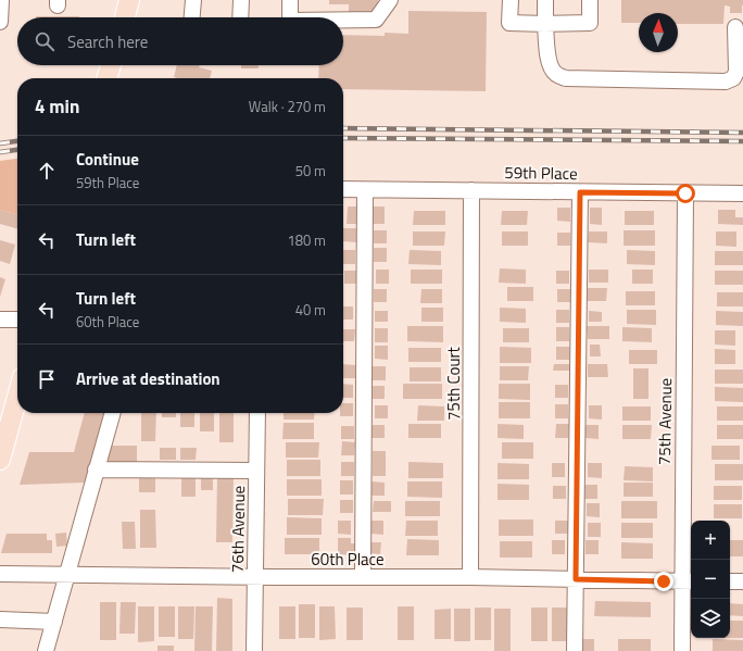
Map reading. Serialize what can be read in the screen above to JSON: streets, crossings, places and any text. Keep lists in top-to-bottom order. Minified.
{"streets":{"street":["59th Place","75th Court","75th Avenue","76th Avenue","60th Place"]},"crossings":[["59th Place","75th Court"],["59th Place","75th Avenue"],["75th Court","60th Place"],["75th Avenue","60th Place"],["76th Avenue","60th Place"]],"north":"top","page":{"search":"Search here","heading":["4 min","Walk · 270 m"],"list":[["Continue","59th Place","50 m"],["Turn left","180 m"],["Turn left","60th Place","40 m"],"Arrive at destination"],"map_buttons":["+","−"]}}
